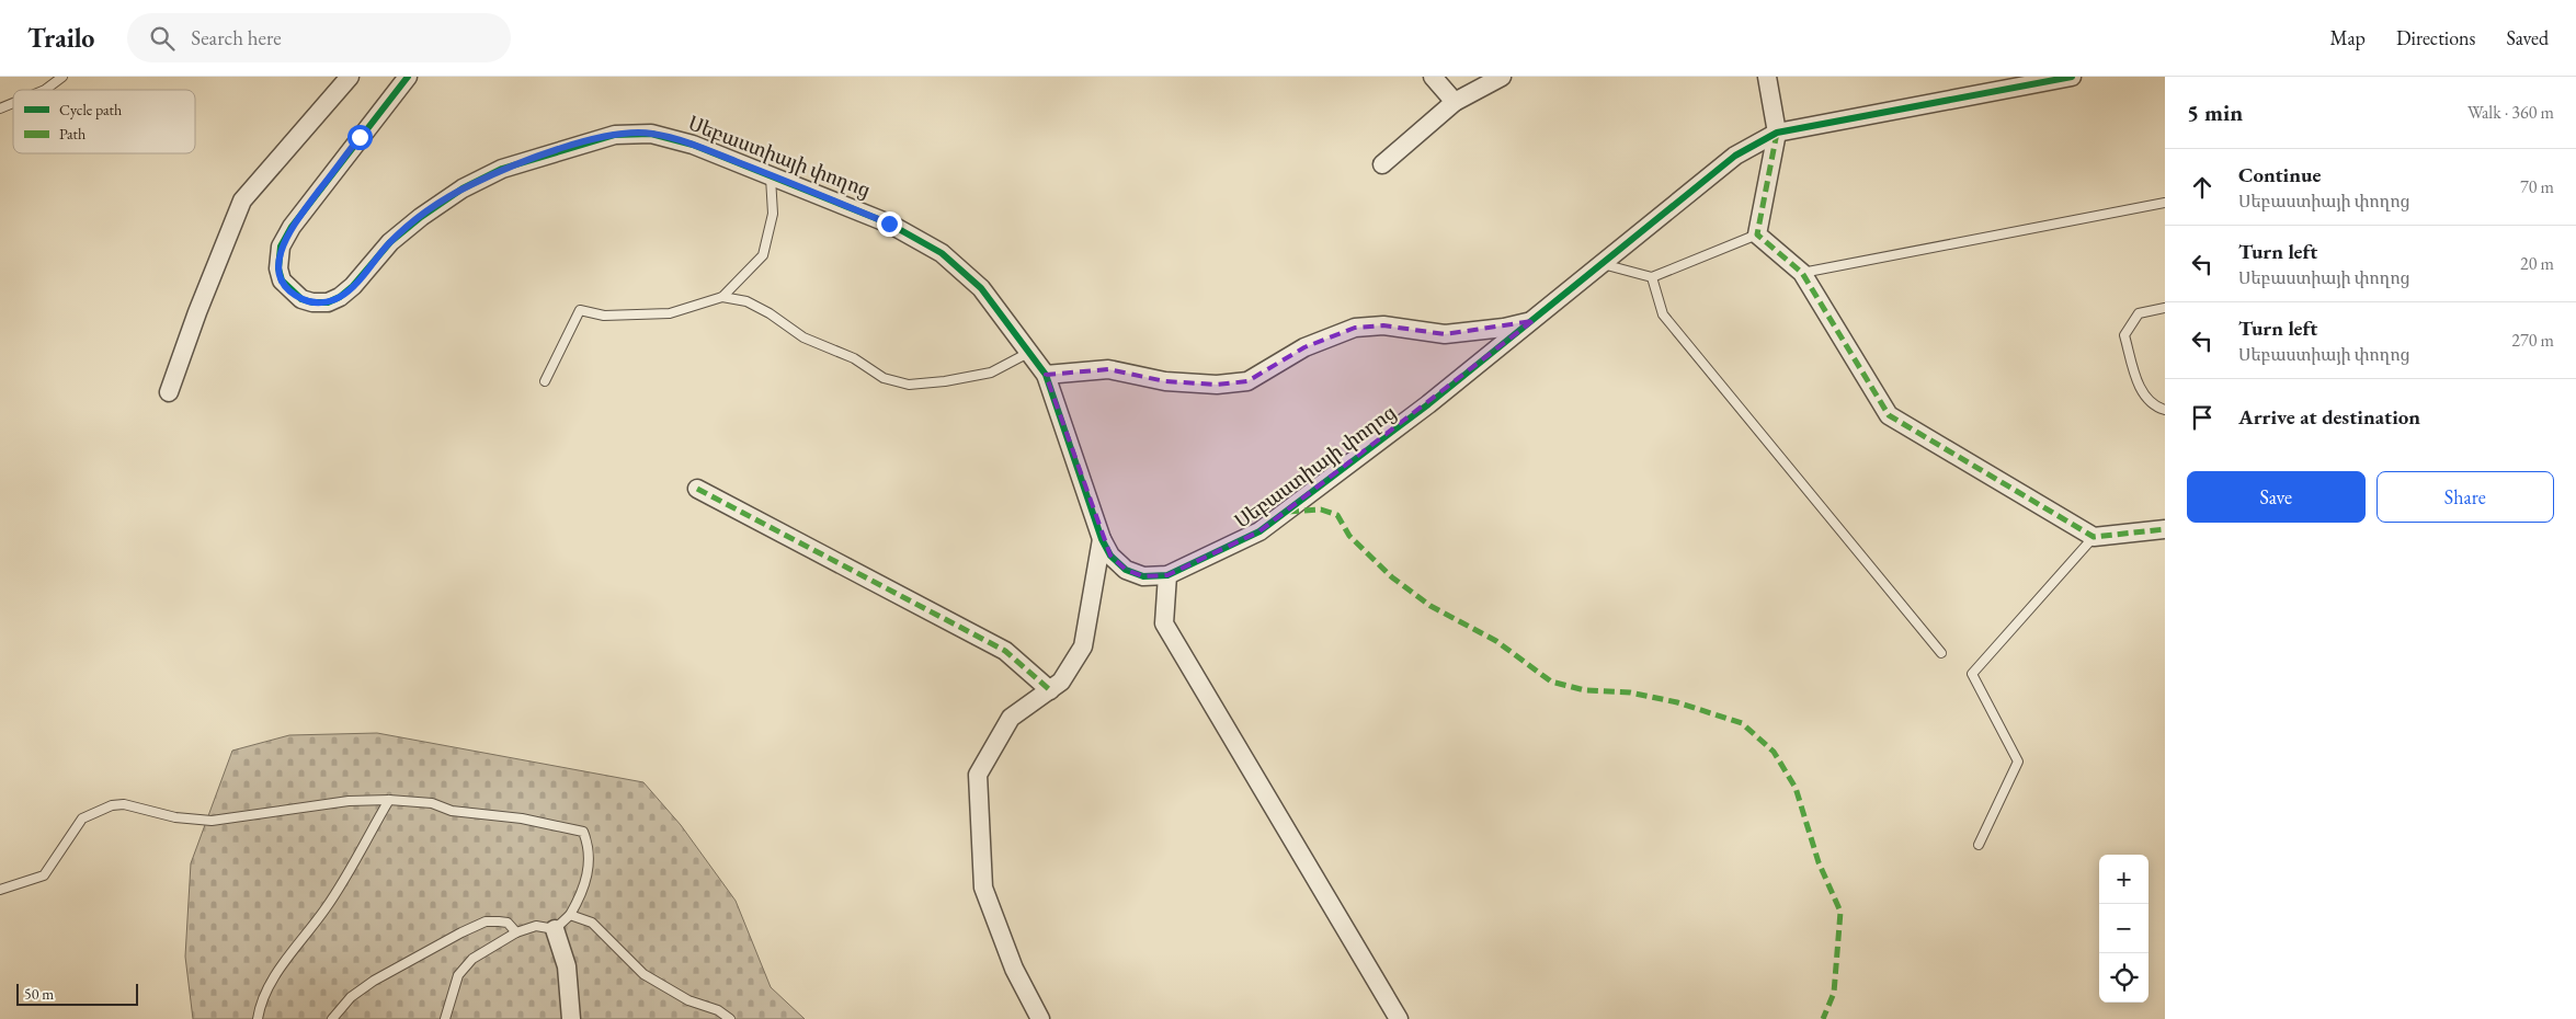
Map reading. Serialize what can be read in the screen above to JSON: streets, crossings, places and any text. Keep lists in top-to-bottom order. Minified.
{"streets":{"street":["Սեբաստիայի փողոց"]},"legend":["Cycle path","Path"],"scale_bar":"50 m","page":{"header":"Trailo","search":"Search here","nav":["Map","Directions","Saved"],"heading":["5 min","Walk · 360 m"],"list":[["Continue","Սեբաստիայի փողոց","70 m"],["Turn left","Սեբաստիայի փողոց","20 m"],["Turn left","Սեբաստիայի փողոց","270 m"],"Arrive at destination"],"buttons":["Save","Share"],"map_buttons":["+","−"],"scale":"50 m"}}
